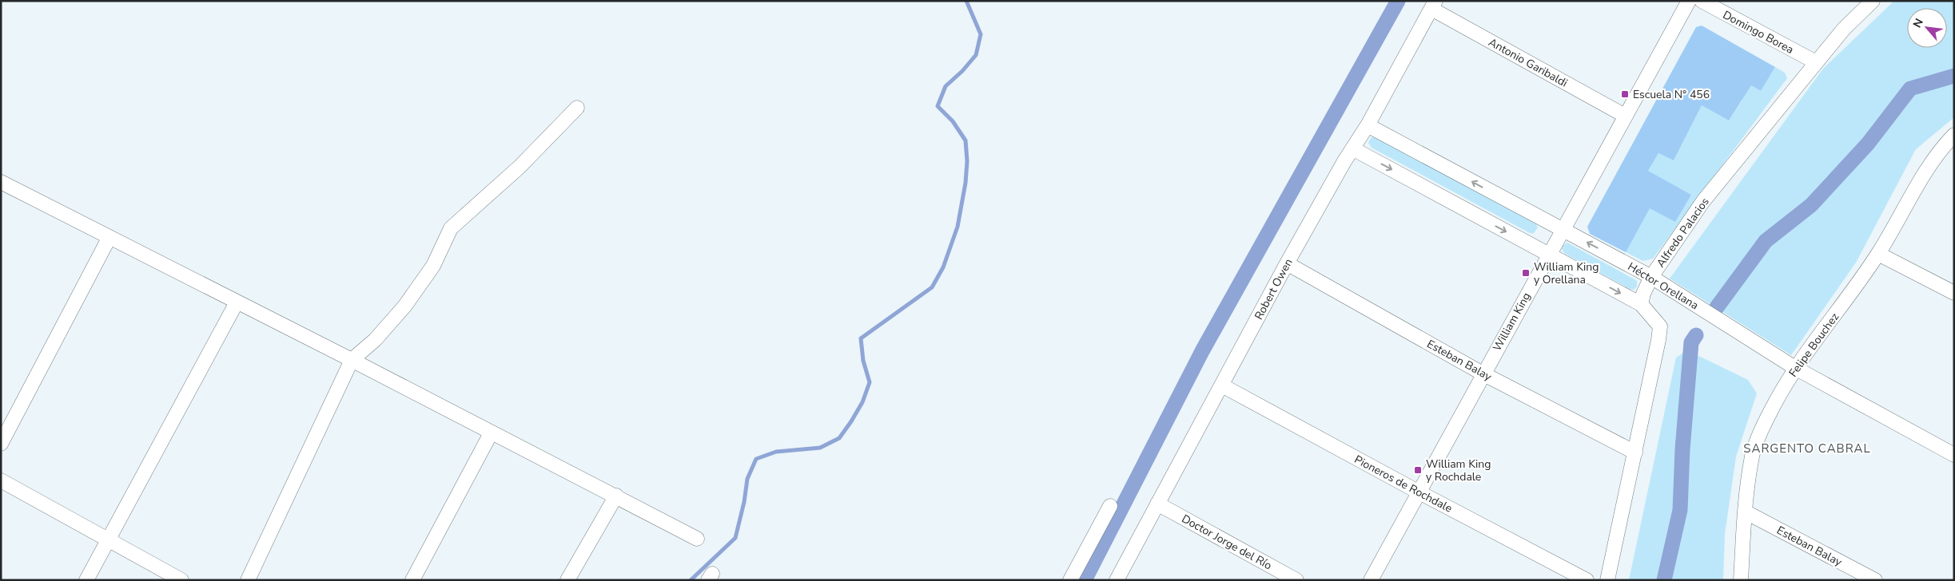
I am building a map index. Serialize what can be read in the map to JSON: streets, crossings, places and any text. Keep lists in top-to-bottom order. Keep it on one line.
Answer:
{"streets":{"street":["Domingo Borea","Antonio Garibaldi","Alfredo Palacios","Héctor Orellana","Robert Owen","William King","Felipe Bouchez","Esteban Balay","Pioneros de Rochdale","Doctor Jorge del Río"]},"crossings":[["Domingo Borea","Alfredo Palacios"],["Antonio Garibaldi","Robert Owen"],["Antonio Garibaldi","William King"],["Alfredo Palacios","Héctor Orellana"],["Héctor Orellana","Robert Owen"],["Héctor Orellana","William King"],["Héctor Orellana","Felipe Bouchez"],["Robert Owen","Esteban Balay"],["Robert Owen","Pioneros de Rochdale"],["Robert Owen","Doctor Jorge del Río"],["William King","Esteban Balay"],["William King","Pioneros de Rochdale"],["Felipe Bouchez","Esteban Balay"]],"districts":["SARGENTO CABRAL"],"places":{"transit":["Escuela N° 456","William King y Orellana","William King y Rochdale"]},"north":"top left"}
